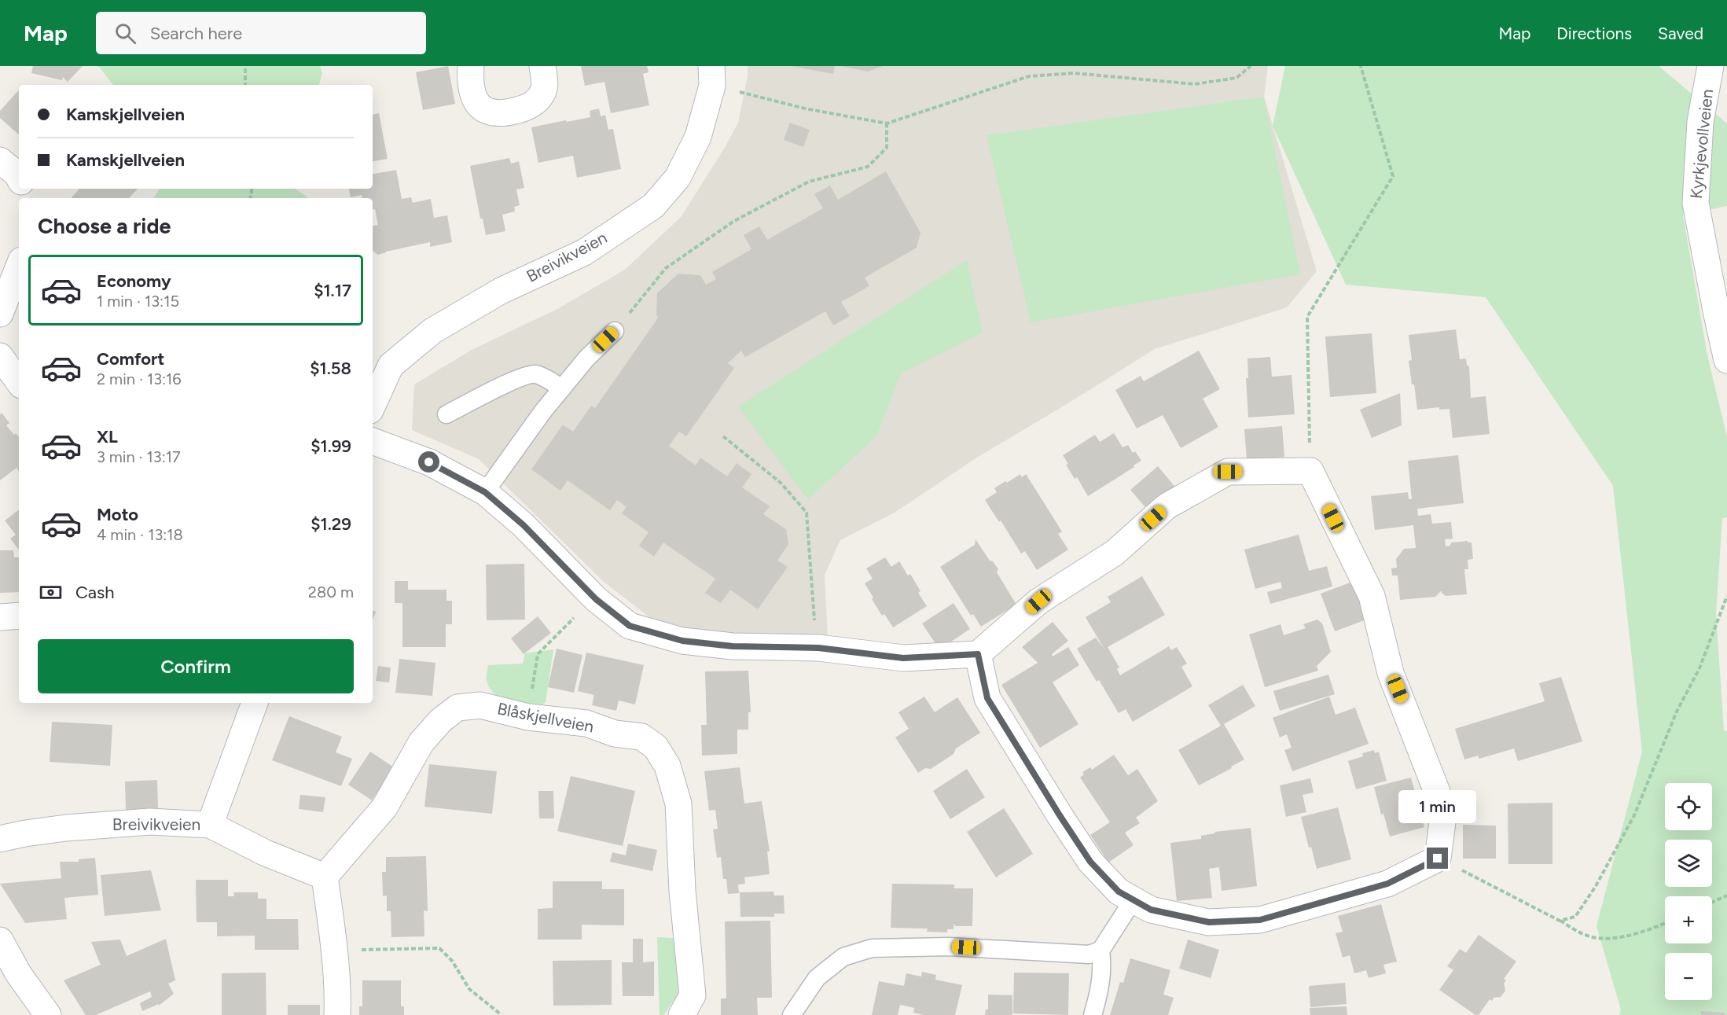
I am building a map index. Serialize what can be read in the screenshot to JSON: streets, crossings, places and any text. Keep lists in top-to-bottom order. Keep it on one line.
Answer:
{"streets":{"street":["Kyrkjevollveien","Breivikveien","Blåskjellveien"]},"page":{"header":"Map","search":"Search here","nav":["Map","Directions","Saved"],"banner":["Kamskjellveien","Kamskjellveien"],"heading":"Choose a ride","list":[{"name":"Economy","note":"1 min · 13:15","value":"$1.17"},{"name":"Comfort","note":"2 min · 13:16","value":"$1.58"},{"name":"XL","note":"3 min · 13:17","value":"$1.99"},{"name":"Moto","note":"4 min · 13:18","value":"$1.29"}],"pay":["Cash","280 m"],"buttons":"Confirm","map_buttons":["+","−"],"bubble":"1 min"}}
